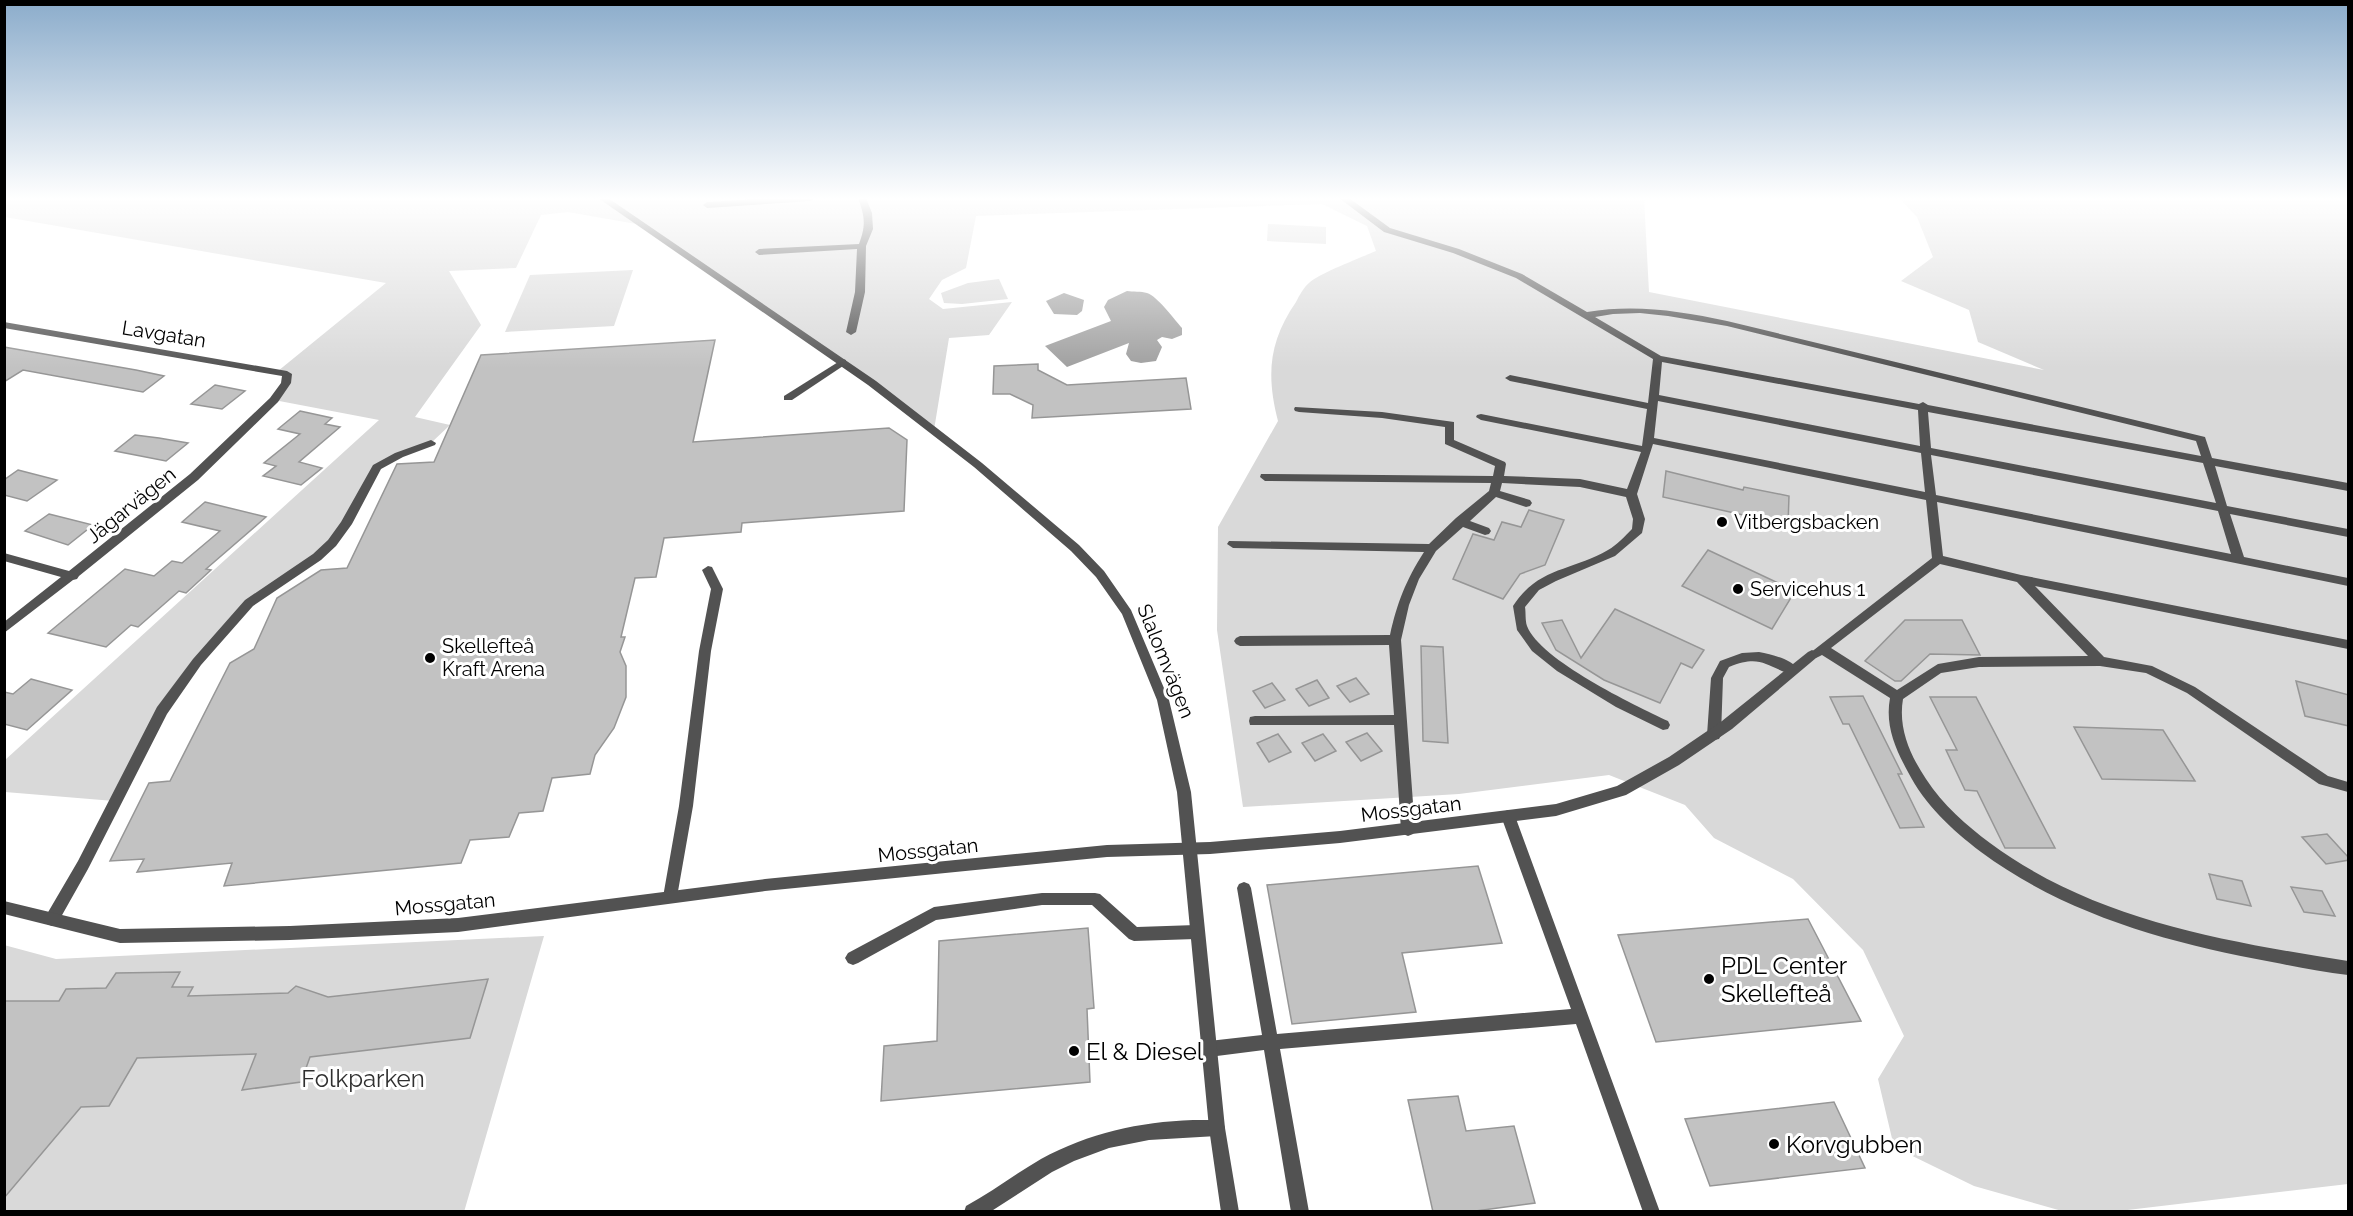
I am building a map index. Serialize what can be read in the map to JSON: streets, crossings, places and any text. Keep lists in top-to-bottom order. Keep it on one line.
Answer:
{"streets":{"street":["Lavgatan","Jägarvägen","Slalomvägen","Mossgatan"]},"crossings":[["Lavgatan","Jägarvägen"],["Slalomvägen","Mossgatan"]],"parks":["Folkparken"],"places":["Vitbergsbacken","Servicehus 1","Skellefteå Kraft Arena","PDL Center Skellefteå","El & Diesel","Korvgubben"]}
